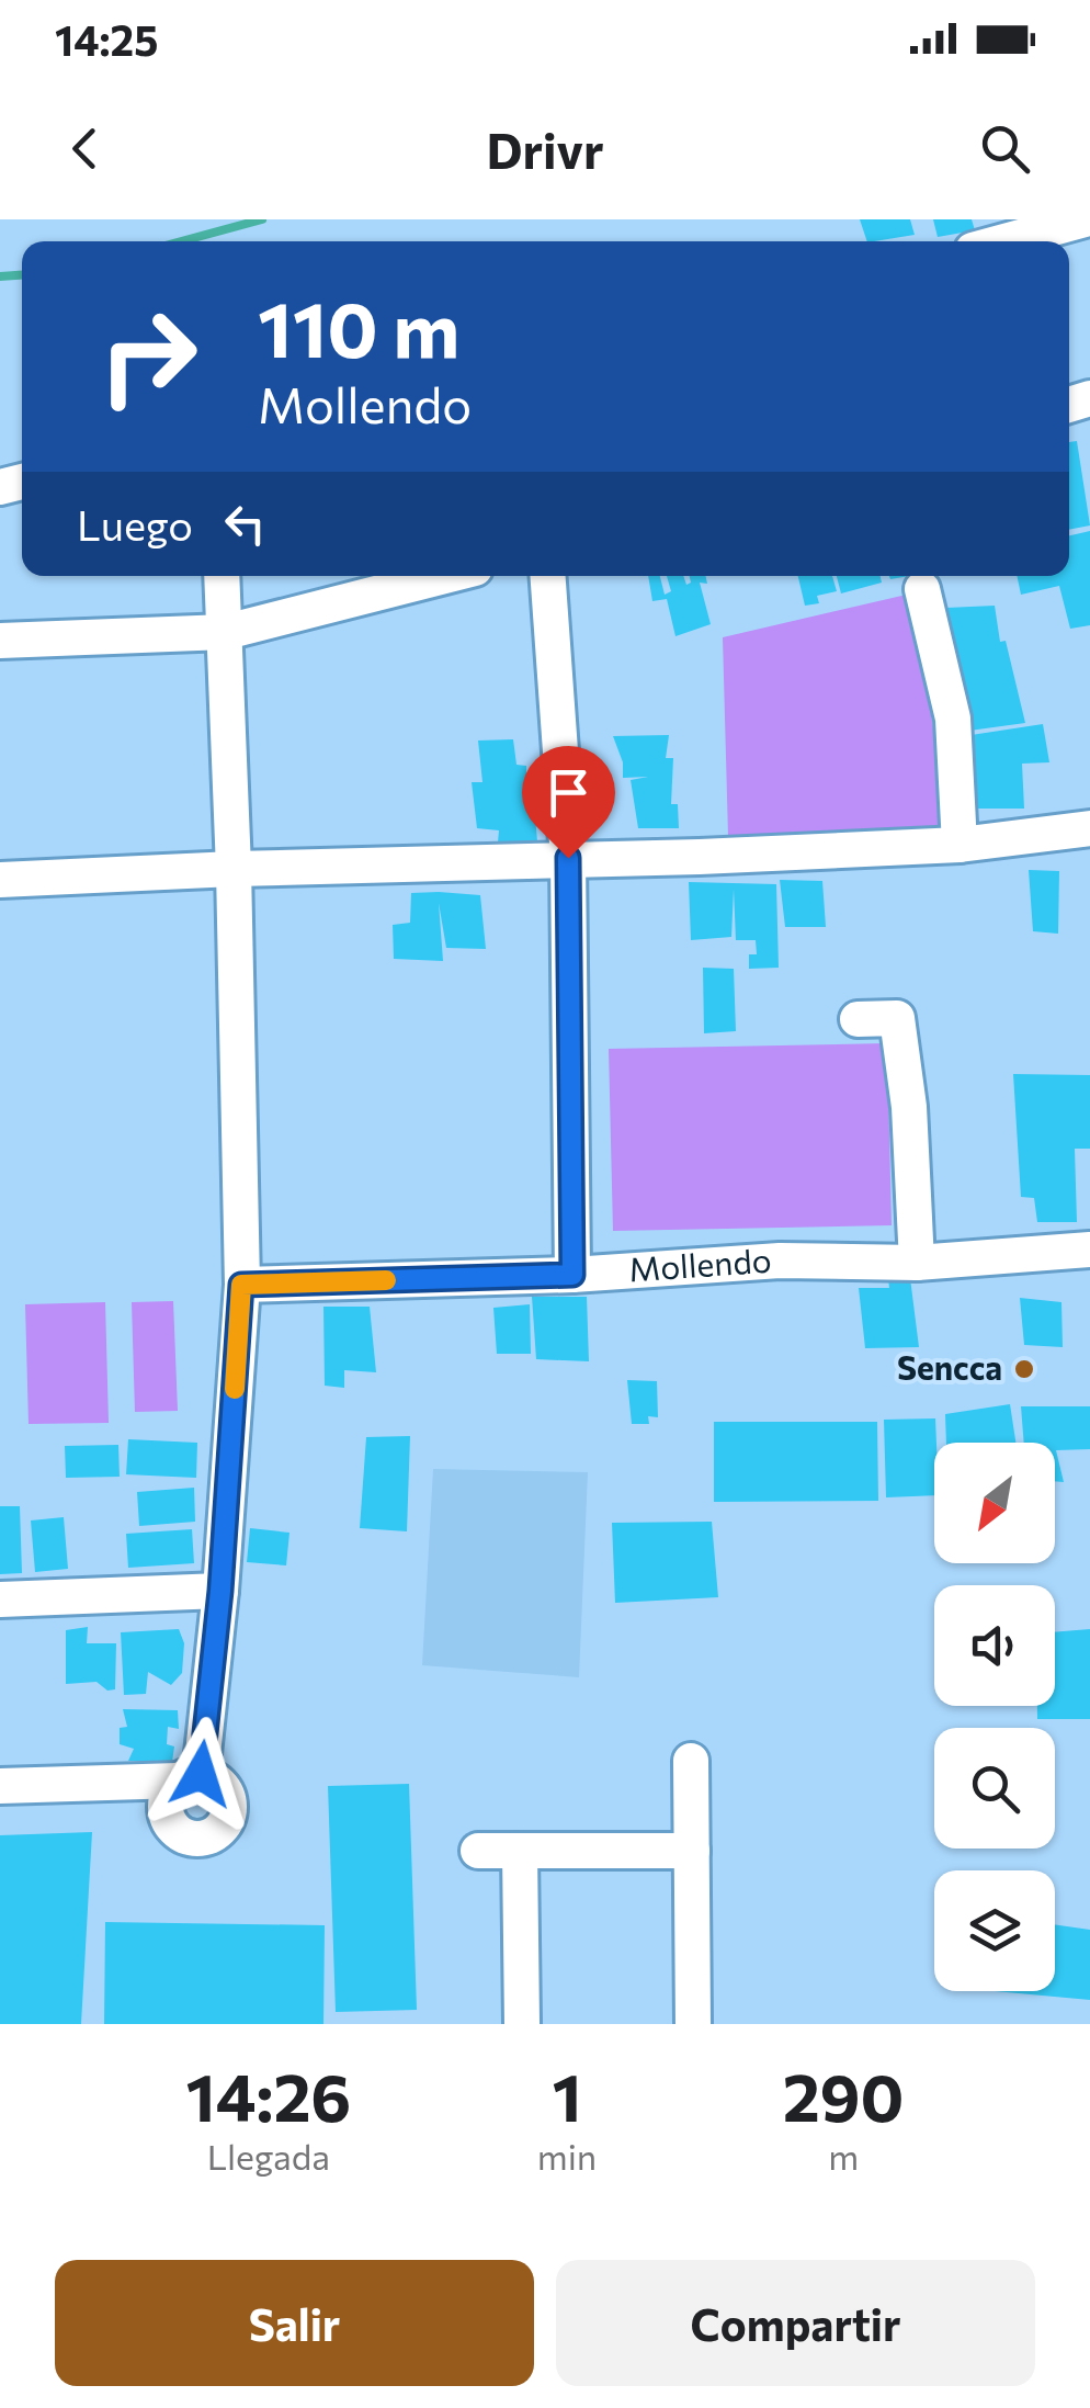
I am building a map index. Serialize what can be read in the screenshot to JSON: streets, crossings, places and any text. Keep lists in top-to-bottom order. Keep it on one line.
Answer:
{"streets":{"street":["Mollendo"]},"places":["Sencca"],"north":"bottom left","page":{"status":"14:25","header":"Drivr","turn":["110 m","Mollendo"],"then":"Luego","eta":["14:26","Llegada","1","min","290","m"],"buttons":["Salir","Compartir"]}}
